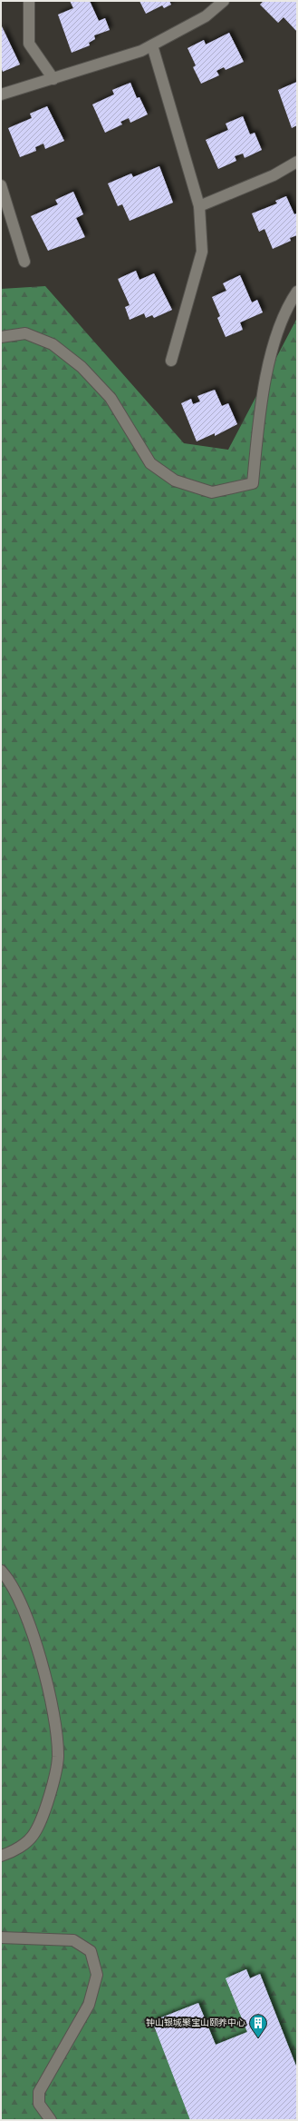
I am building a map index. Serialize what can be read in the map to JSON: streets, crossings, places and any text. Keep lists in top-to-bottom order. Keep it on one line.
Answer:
{"places":{"building":["钟山银城聚宝山颐养中心"]}}
